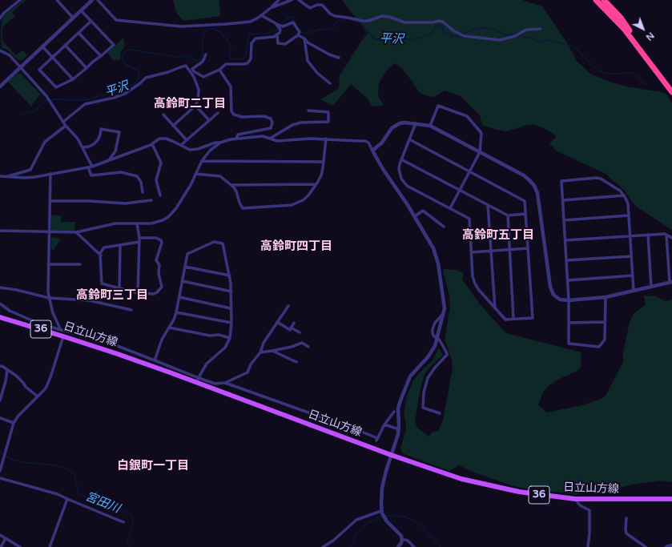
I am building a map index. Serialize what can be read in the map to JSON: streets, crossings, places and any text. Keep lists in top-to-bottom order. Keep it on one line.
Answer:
{"streets":{"main road":["36","日立山方線"]},"districts":["高鈴町二丁目","高鈴町五丁目","高鈴町四丁目","高鈴町三丁目","白銀町一丁目"],"water":["平沢","宮田川"],"north":"bottom right"}
